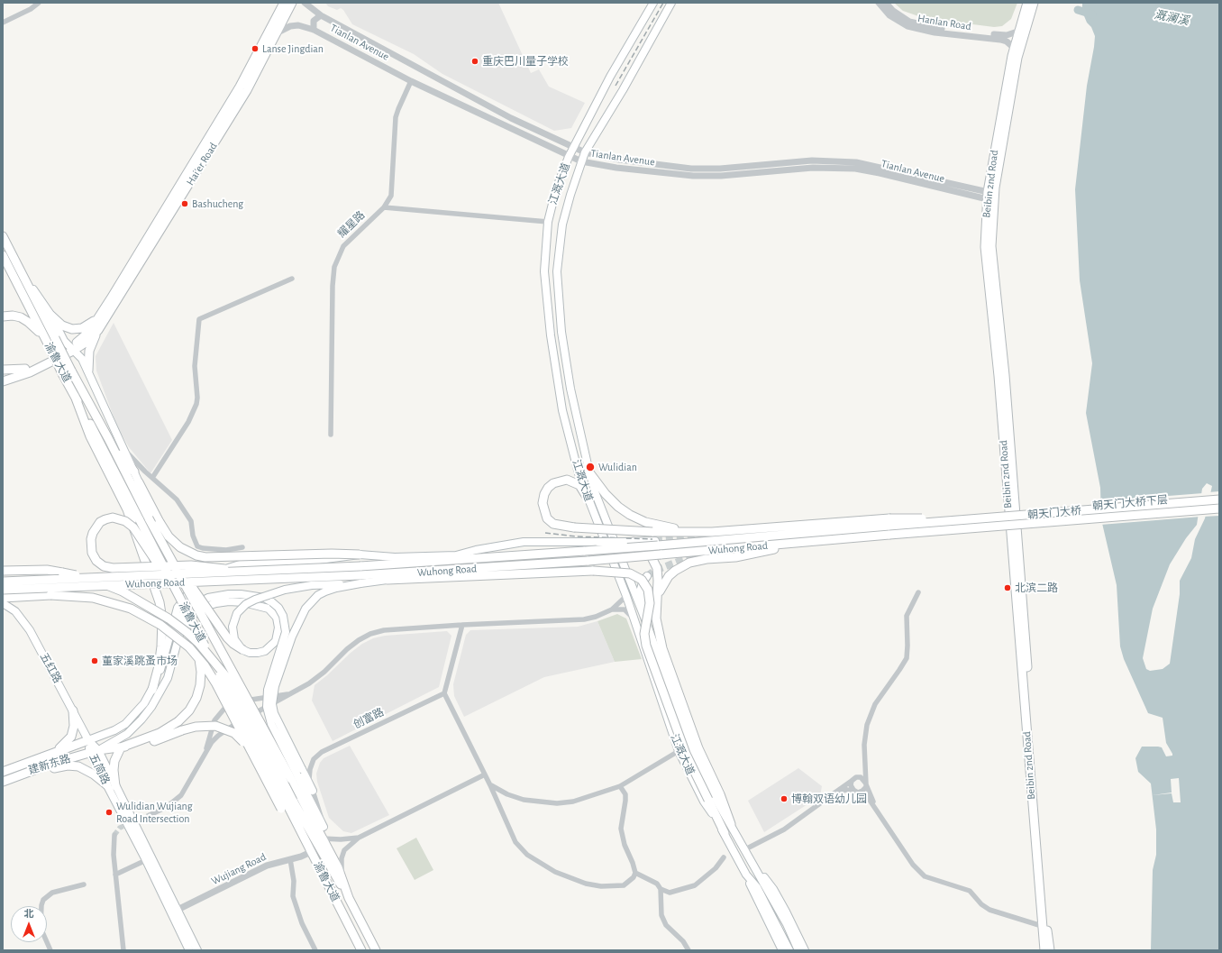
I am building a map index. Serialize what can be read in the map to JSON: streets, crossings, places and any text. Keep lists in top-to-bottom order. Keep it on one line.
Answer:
{"streets":{"main road":["Hai'er Road","江溉大道","Beibin 2nd Road","渝鲁大道","朝天门大桥下层","朝天门大桥","Wuhong Road","五红路","建新东路","五简路"],"street":["Hanlan Road","Tianlan Avenue","耀星路","创富路","Wujiang Road"]},"crossings":[["Hanlan Road","Beibin 2nd Road"],["Tianlan Avenue","Hai'er Road"],["Tianlan Avenue","江溉大道"],["Tianlan Avenue","Beibin 2nd Road"],["Tianlan Avenue","耀星路"],["Hai'er Road","渝鲁大道"],["渝鲁大道","创富路"],["渝鲁大道","Wujiang Road"],["朝天门大桥下层","朝天门大桥"],["朝天门大桥下层","Wuhong Road"],["朝天门大桥","Wuhong Road"],["五红路","建新东路"],["五红路","五简路"],["建新东路","五简路"],["五简路","Wujiang Road"]],"water":["溉澜溪"],"places":["Lanse Jingdian","重庆巴川量子学校","Bashucheng","Wulidian","北滨二路","董家溪跳蚤市场","博翰双语幼儿园","Wulidian Wujiang Road Intersection"],"north":"top"}
